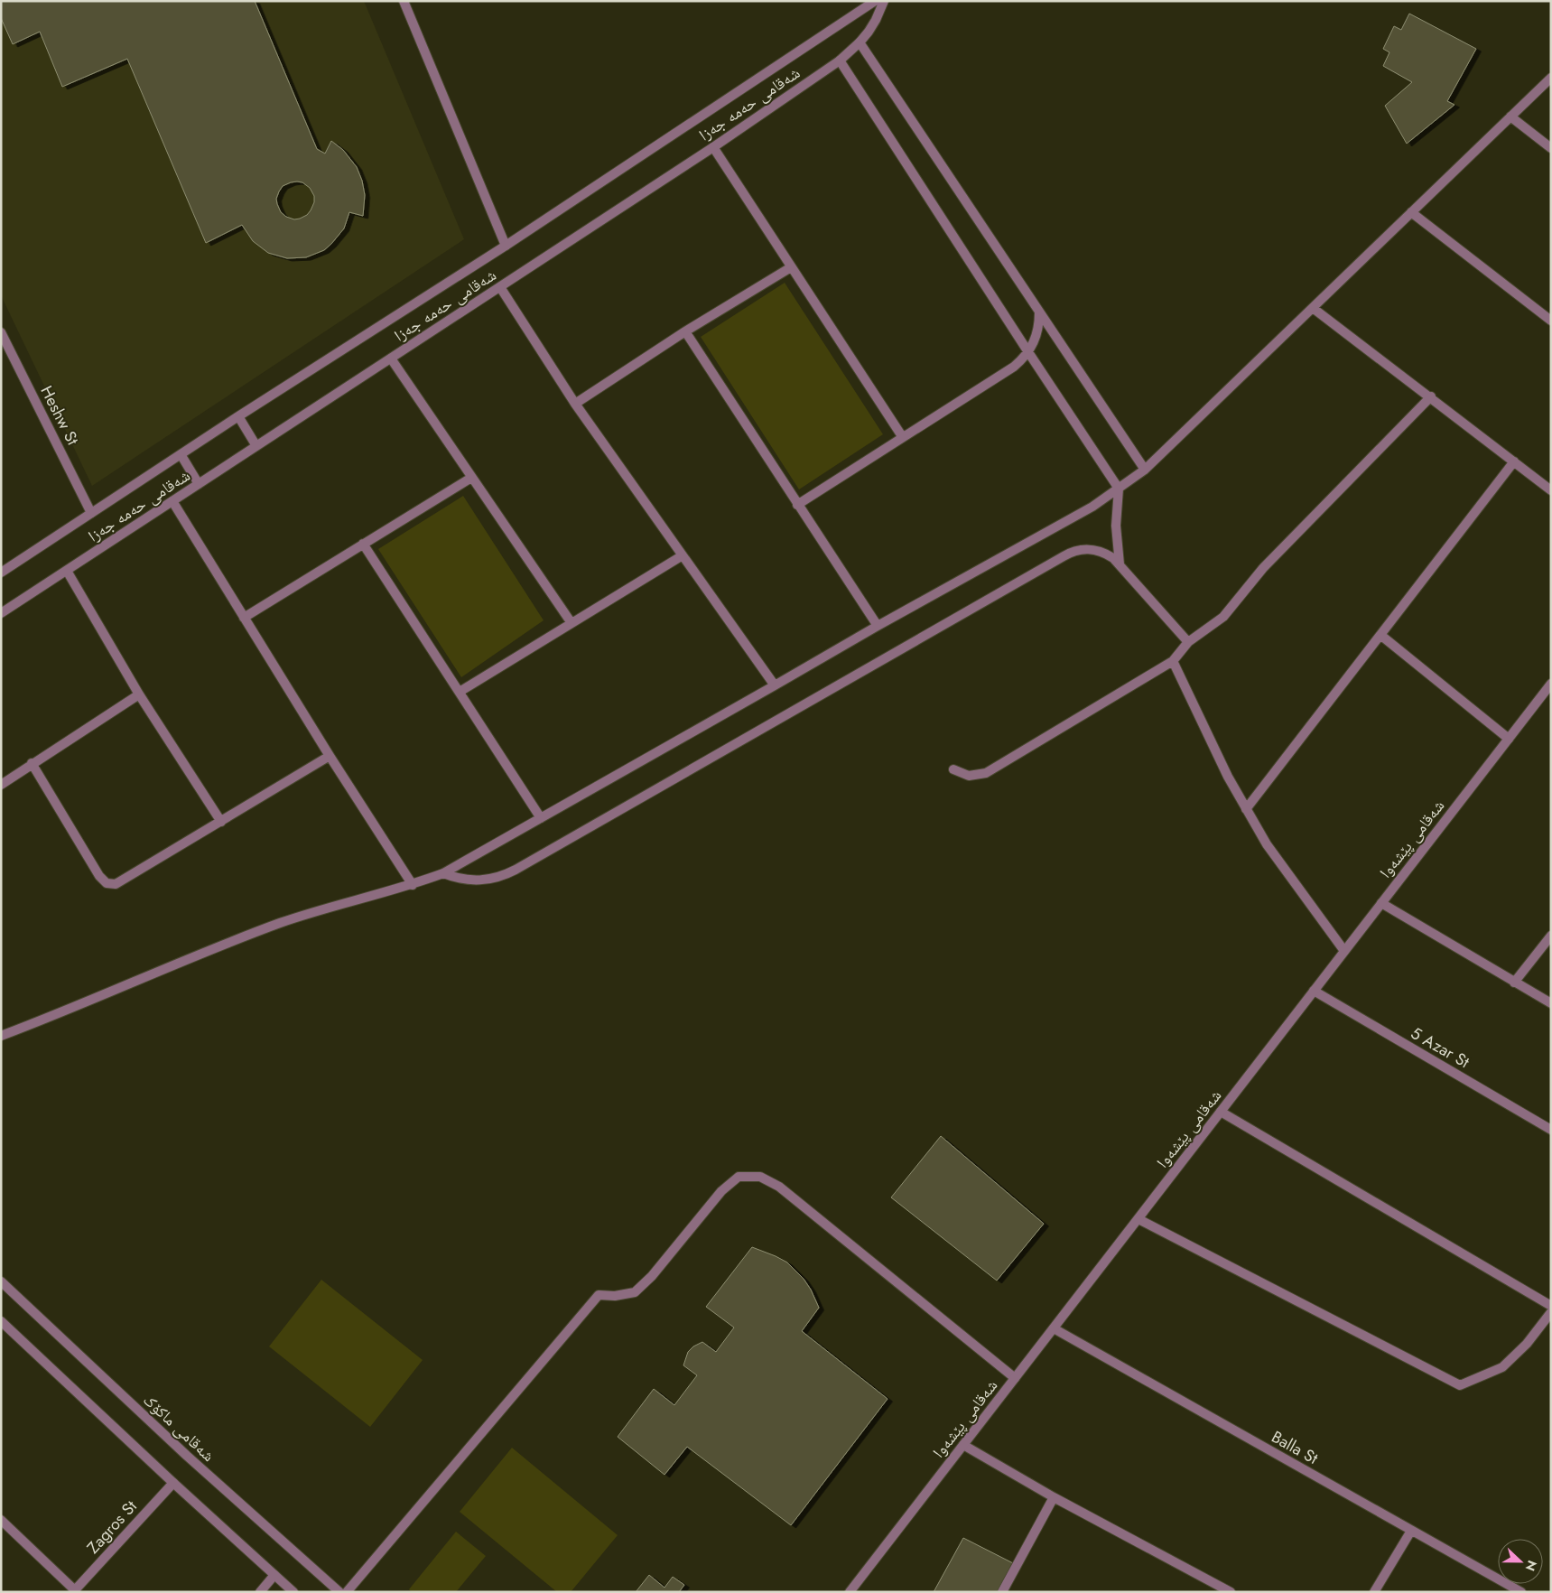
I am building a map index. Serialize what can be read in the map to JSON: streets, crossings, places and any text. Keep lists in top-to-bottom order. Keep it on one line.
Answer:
{"streets":{"street":["شەقامی حەمە جەزا","Heshw St","شەقامی پێشەوا","5 Azar St","شەقامی ماکۆک","Balla St","Zagros St"]},"crossings":[["شەقامی حەمە جەزا","Heshw St"],["شەقامی پێشەوا","5 Azar St"],["شەقامی پێشەوا","Balla St"]],"north":"right"}
